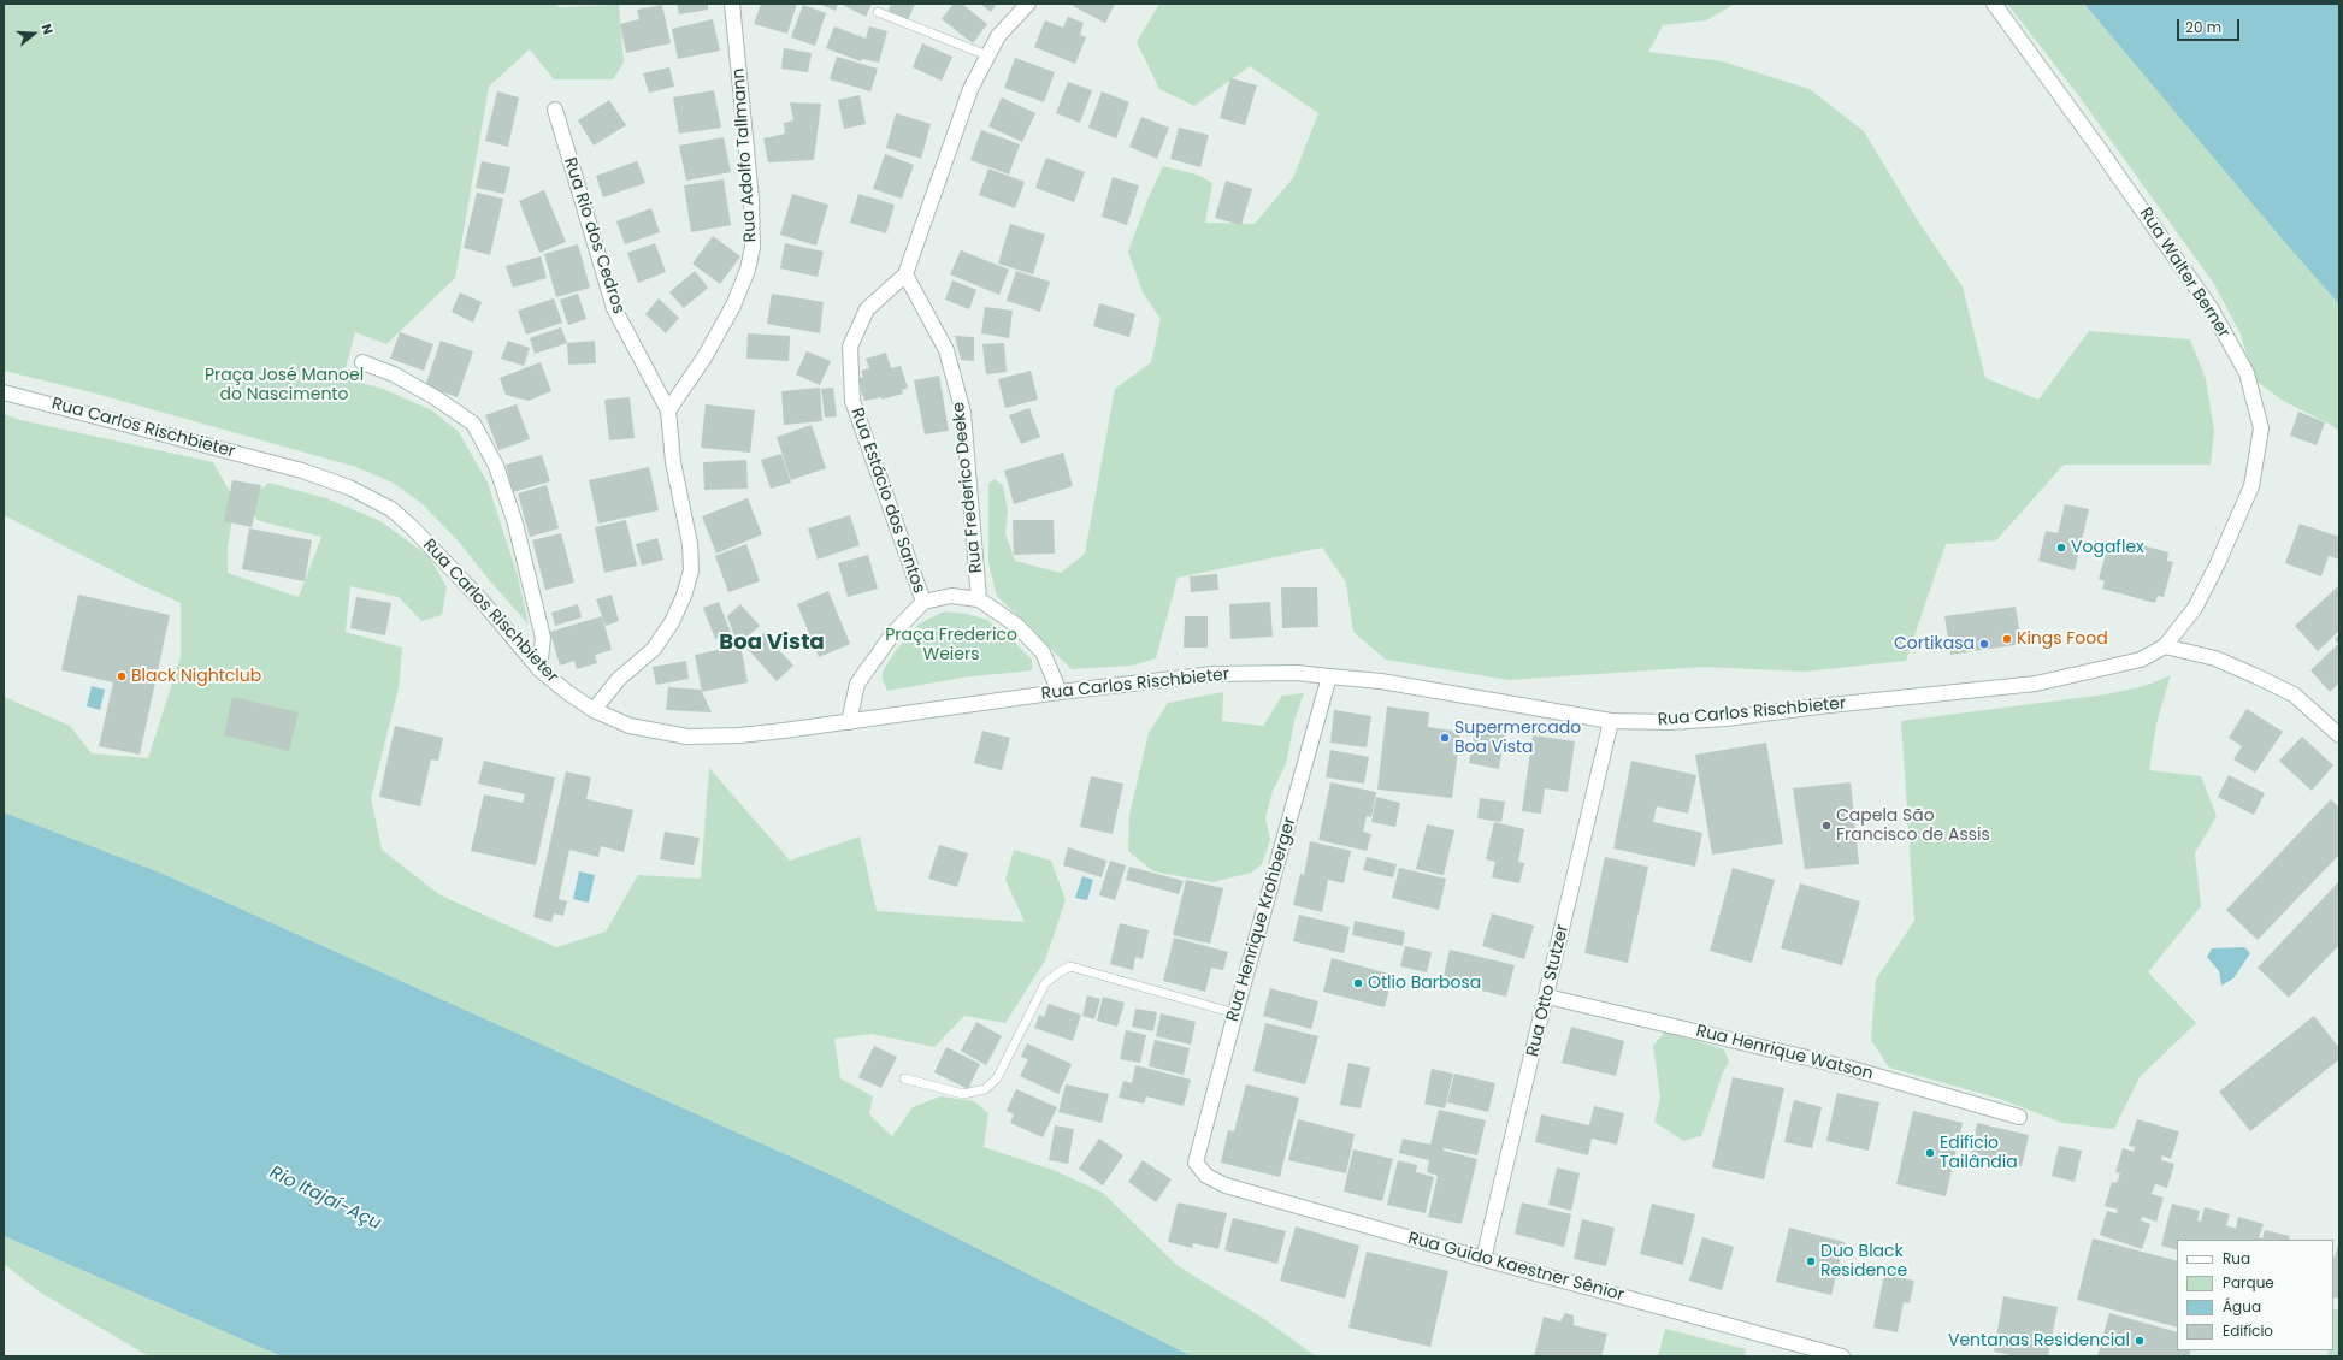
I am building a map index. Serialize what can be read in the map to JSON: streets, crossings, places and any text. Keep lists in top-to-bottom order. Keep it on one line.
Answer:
{"streets":{"street":["Rua Adolfo Tallmann","Rua Rio dos Cedros","Rua Walter Berner","Rua Carlos Rischbieter","Rua Frederico Deeke","Rua Estácio dos Santos","Rua Henrique Krohberger","Rua Otto Stutzer","Rua Henrique Watson","Rua Guido Kaestner Sênior"]},"crossings":[["Rua Adolfo Tallmann","Rua Rio dos Cedros"],["Rua Walter Berner","Rua Carlos Rischbieter"],["Rua Carlos Rischbieter","Rua Henrique Krohberger"],["Rua Carlos Rischbieter","Rua Otto Stutzer"],["Rua Frederico Deeke","Rua Estácio dos Santos"],["Rua Henrique Krohberger","Rua Guido Kaestner Sênior"],["Rua Otto Stutzer","Rua Henrique Watson"],["Rua Otto Stutzer","Rua Guido Kaestner Sênior"]],"districts":["Boa Vista"],"water":["Rio Itajaí-Açu"],"parks":["Praça José Manoel do Nascimento","Praça Frederico Weiers"],"places":["Vogaflex","Kings Food","Cortikasa","Black Nightclub","Supermercado Boa Vista","Capela São Francisco de Assis","Otlio Barbosa","Edifício Tailândia","Duo Black Residence","Ventanas Residencial"],"legend":["Rua","Parque","Água","Edifício"],"scale_bar":"20 m","north":"right"}
